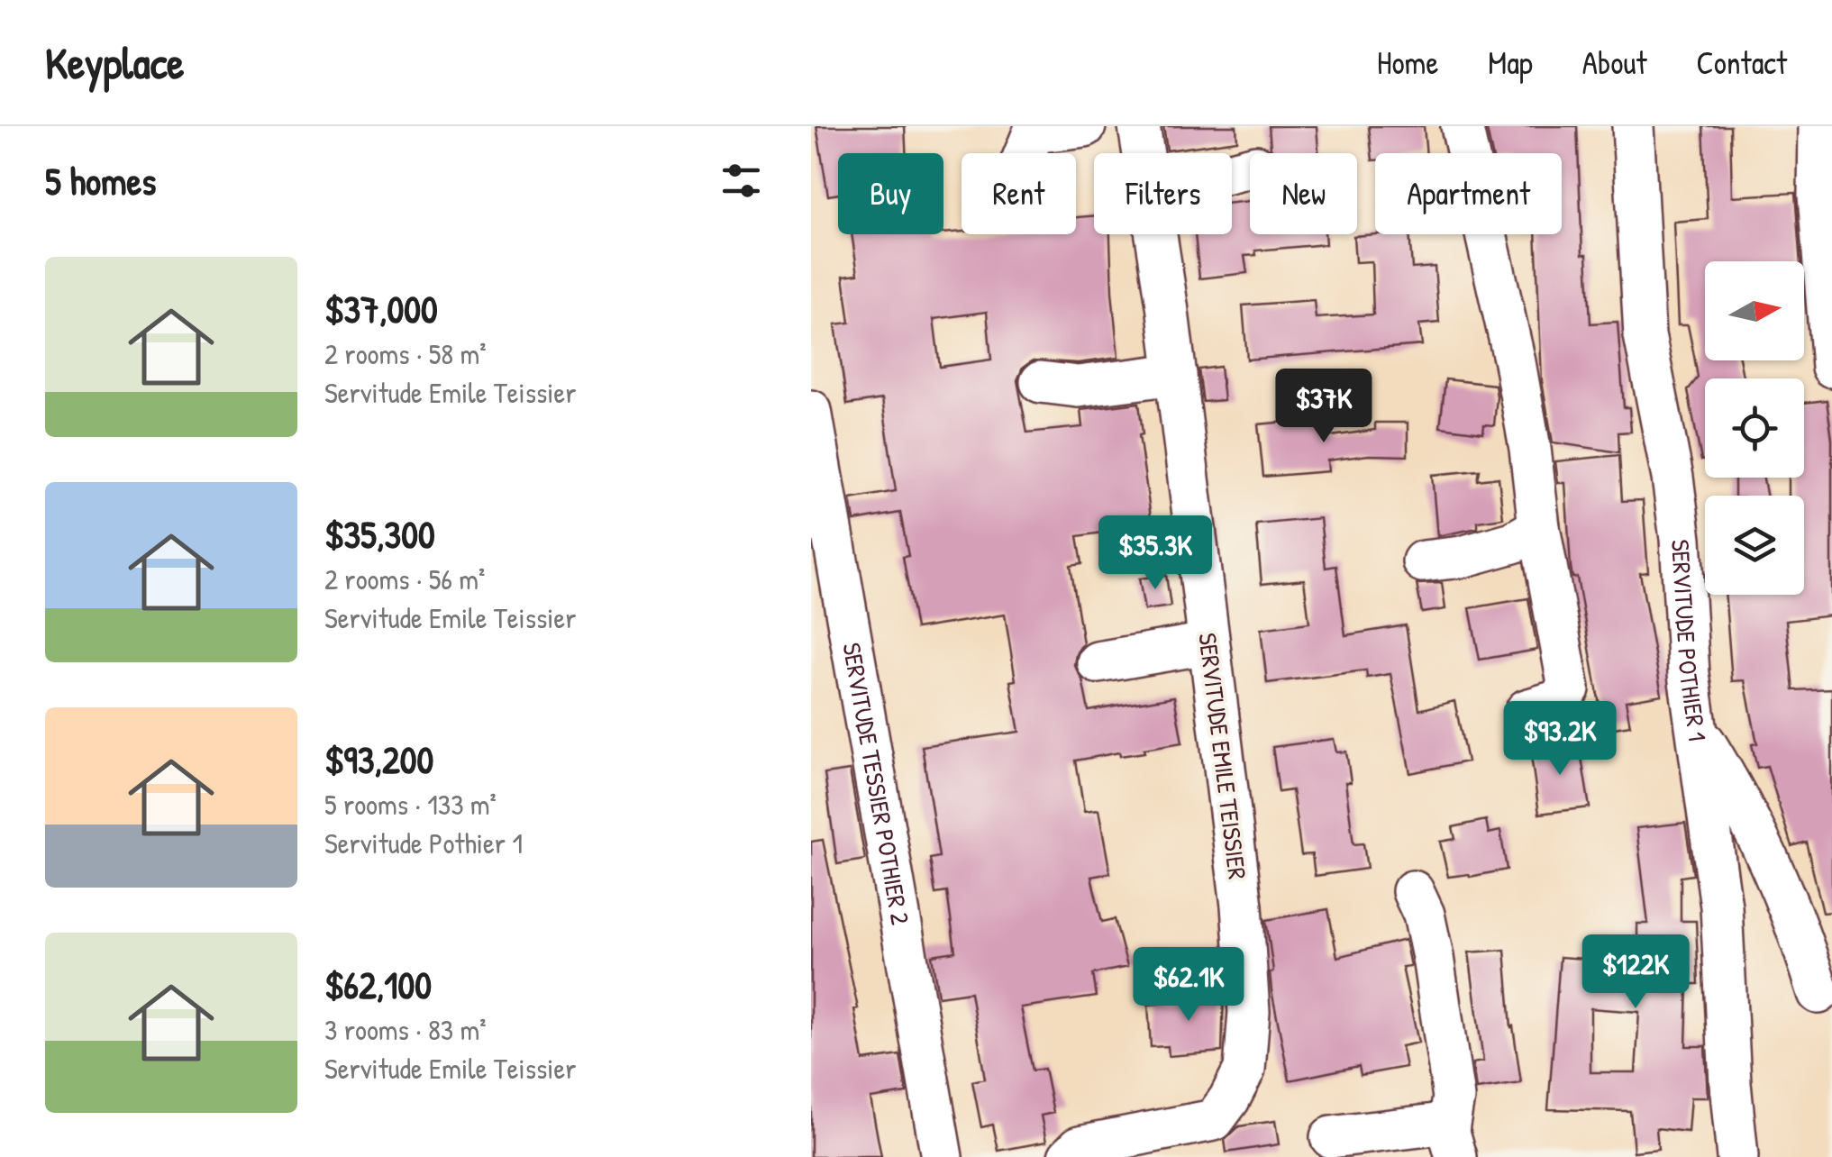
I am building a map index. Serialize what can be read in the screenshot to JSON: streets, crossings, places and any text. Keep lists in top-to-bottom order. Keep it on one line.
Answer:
{"streets":{"street":["SERVITUDE POTHIER 1","SERVITUDE EMILE TEISSIER","SERVITUDE TESSIER POTHIER 2"]},"north":"right","page":{"header":"Keyplace","nav":["Home","Map","About","Contact"],"heading":"5 homes","chip":["Buy","Rent","Filters","New","Apartment"],"list":[{"name":"$37,000","note":"2 rooms · 58 m² · Servitude Emile Teissier"},{"name":"$35,300","note":"2 rooms · 56 m² · Servitude Emile Teissier"},{"name":"$93,200","note":"5 rooms · 133 m² · Servitude Pothier 1"},{"name":"$62,100","note":"3 rooms · 83 m² · Servitude Emile Teissier"}],"price":["$37K","$35.3K","$93.2K","$122K","$62.1K"]}}
